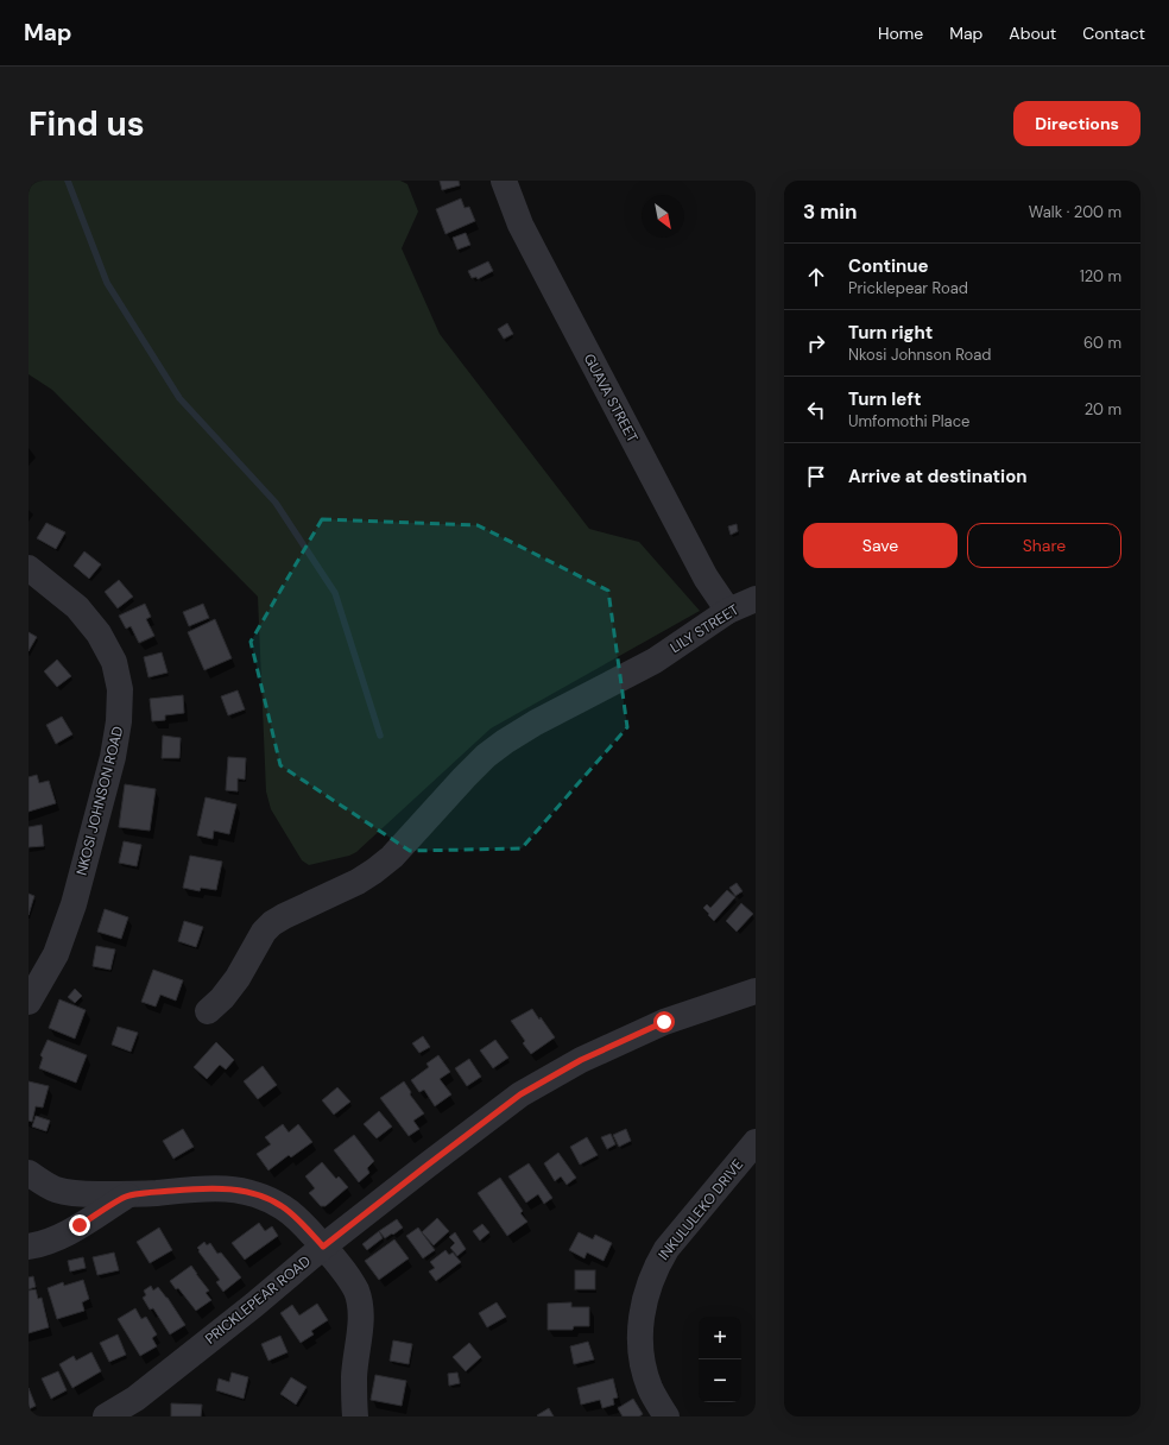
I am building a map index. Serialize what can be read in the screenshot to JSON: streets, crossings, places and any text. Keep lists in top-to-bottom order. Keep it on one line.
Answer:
{"streets":{"street":["GUAVA STREET","LILY STREET","NKOSI JOHNSON ROAD","INKULULEKO DRIVE","PRICKLEPEAR ROAD"]},"crossings":[["GUAVA STREET","LILY STREET"]],"north":"bottom right","page":{"header":"Map","nav":["Home","Map","About","Contact"],"buttons":["Directions",["Save","Share"]],"title":"Find us","heading":["3 min","Walk · 200 m"],"list":[["Continue","Pricklepear Road","120 m"],["Turn right","Nkosi Johnson Road","60 m"],["Turn left","Umfomothi Place","20 m"],"Arrive at destination"],"map_buttons":["+","−"]}}
